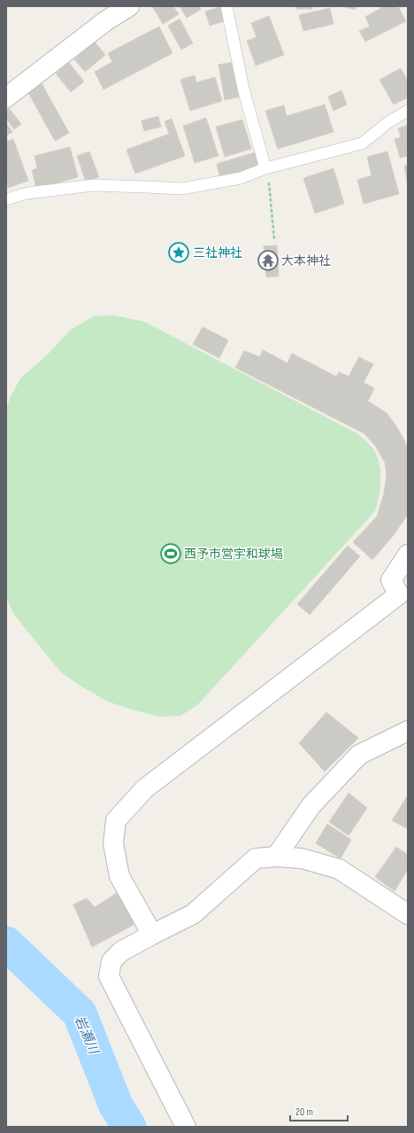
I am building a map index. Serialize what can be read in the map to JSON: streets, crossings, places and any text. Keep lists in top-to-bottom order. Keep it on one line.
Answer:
{"water":["岩瀬川"],"places":{"place":["三社神社"],"temple":["大本神社"],"sports":["西予市営宇和球場"]},"scale_bar":"20 m"}
